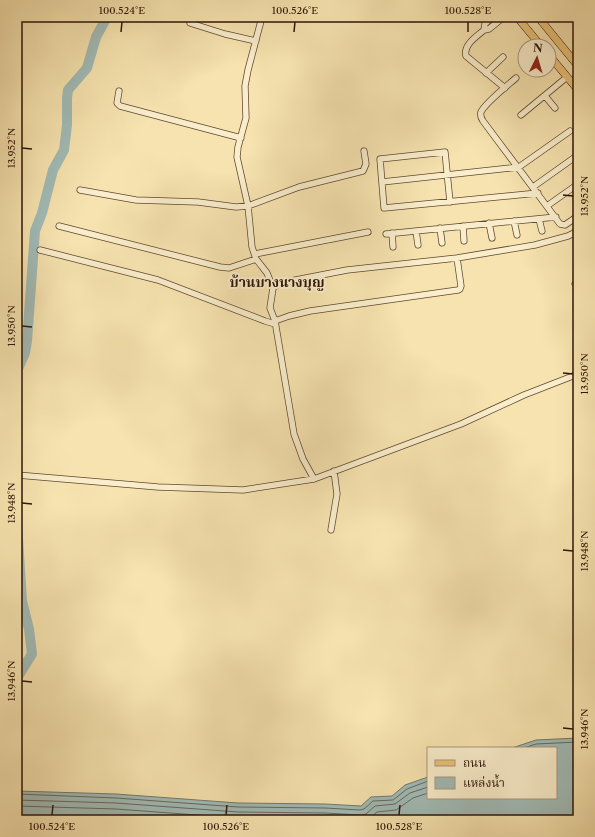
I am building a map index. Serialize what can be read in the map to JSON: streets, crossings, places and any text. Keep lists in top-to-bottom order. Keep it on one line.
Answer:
{"districts":["บ้านบางนางบุญ"],"legend":["ถนน","แหล่งน้ำ"],"north":"top","coordinates":["100.524°E","100.526°E","100.528°E","13.952°N","13.950°N","13.948°N","13.946°N"]}
